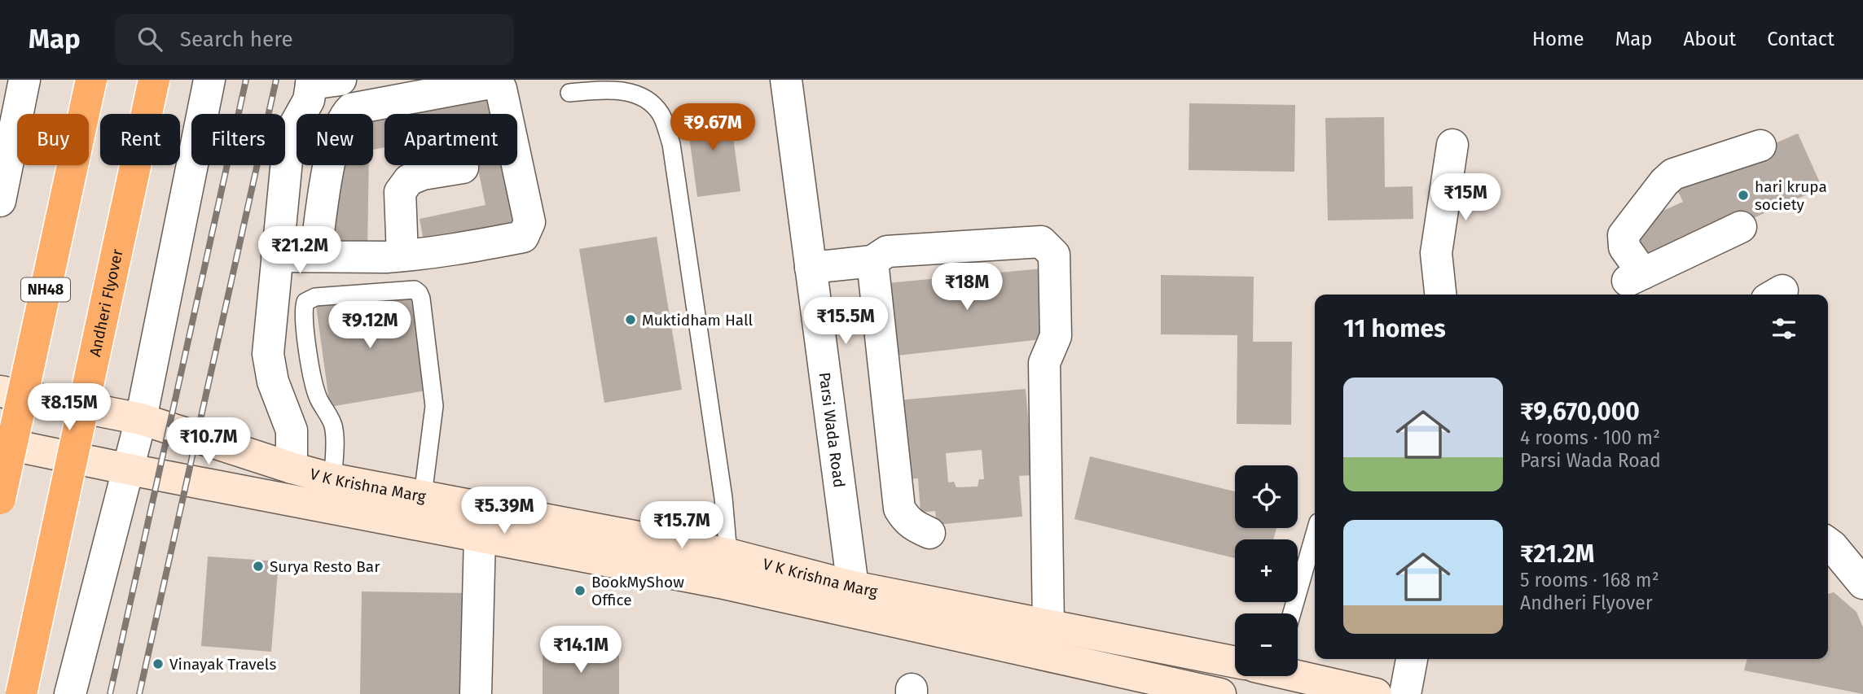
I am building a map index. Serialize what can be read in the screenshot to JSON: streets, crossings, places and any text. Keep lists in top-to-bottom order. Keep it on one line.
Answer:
{"streets":{"highway":["NH48","Andheri Flyover"],"main road":["V K Krishna Marg"],"street":["Parsi Wada Road"]},"crossings":[["Parsi Wada Road","V K Krishna Marg"]],"places":["hari krupa society","Muktidham Hall","Surya Resto Bar","BookMyShow Office","Vinayak Travels"],"page":{"header":"Map","search":"Search here","nav":["Home","Map","About","Contact"],"price":["₹9.67M","₹15M","₹21.2M","₹18M","₹15.5M","₹9.12M","₹8.15M","₹10.7M","₹5.39M","₹15.7M","₹14.1M"],"chip":["Buy","Rent","Filters","New","Apartment"],"heading":"11 homes","list":[{"name":"₹9,670,000","note":"4 rooms · 100 m² · Parsi Wada Road"},{"name":"₹21.2M","note":"5 rooms · 168 m² · Andheri Flyover"}],"map_buttons":["+","−"]}}
